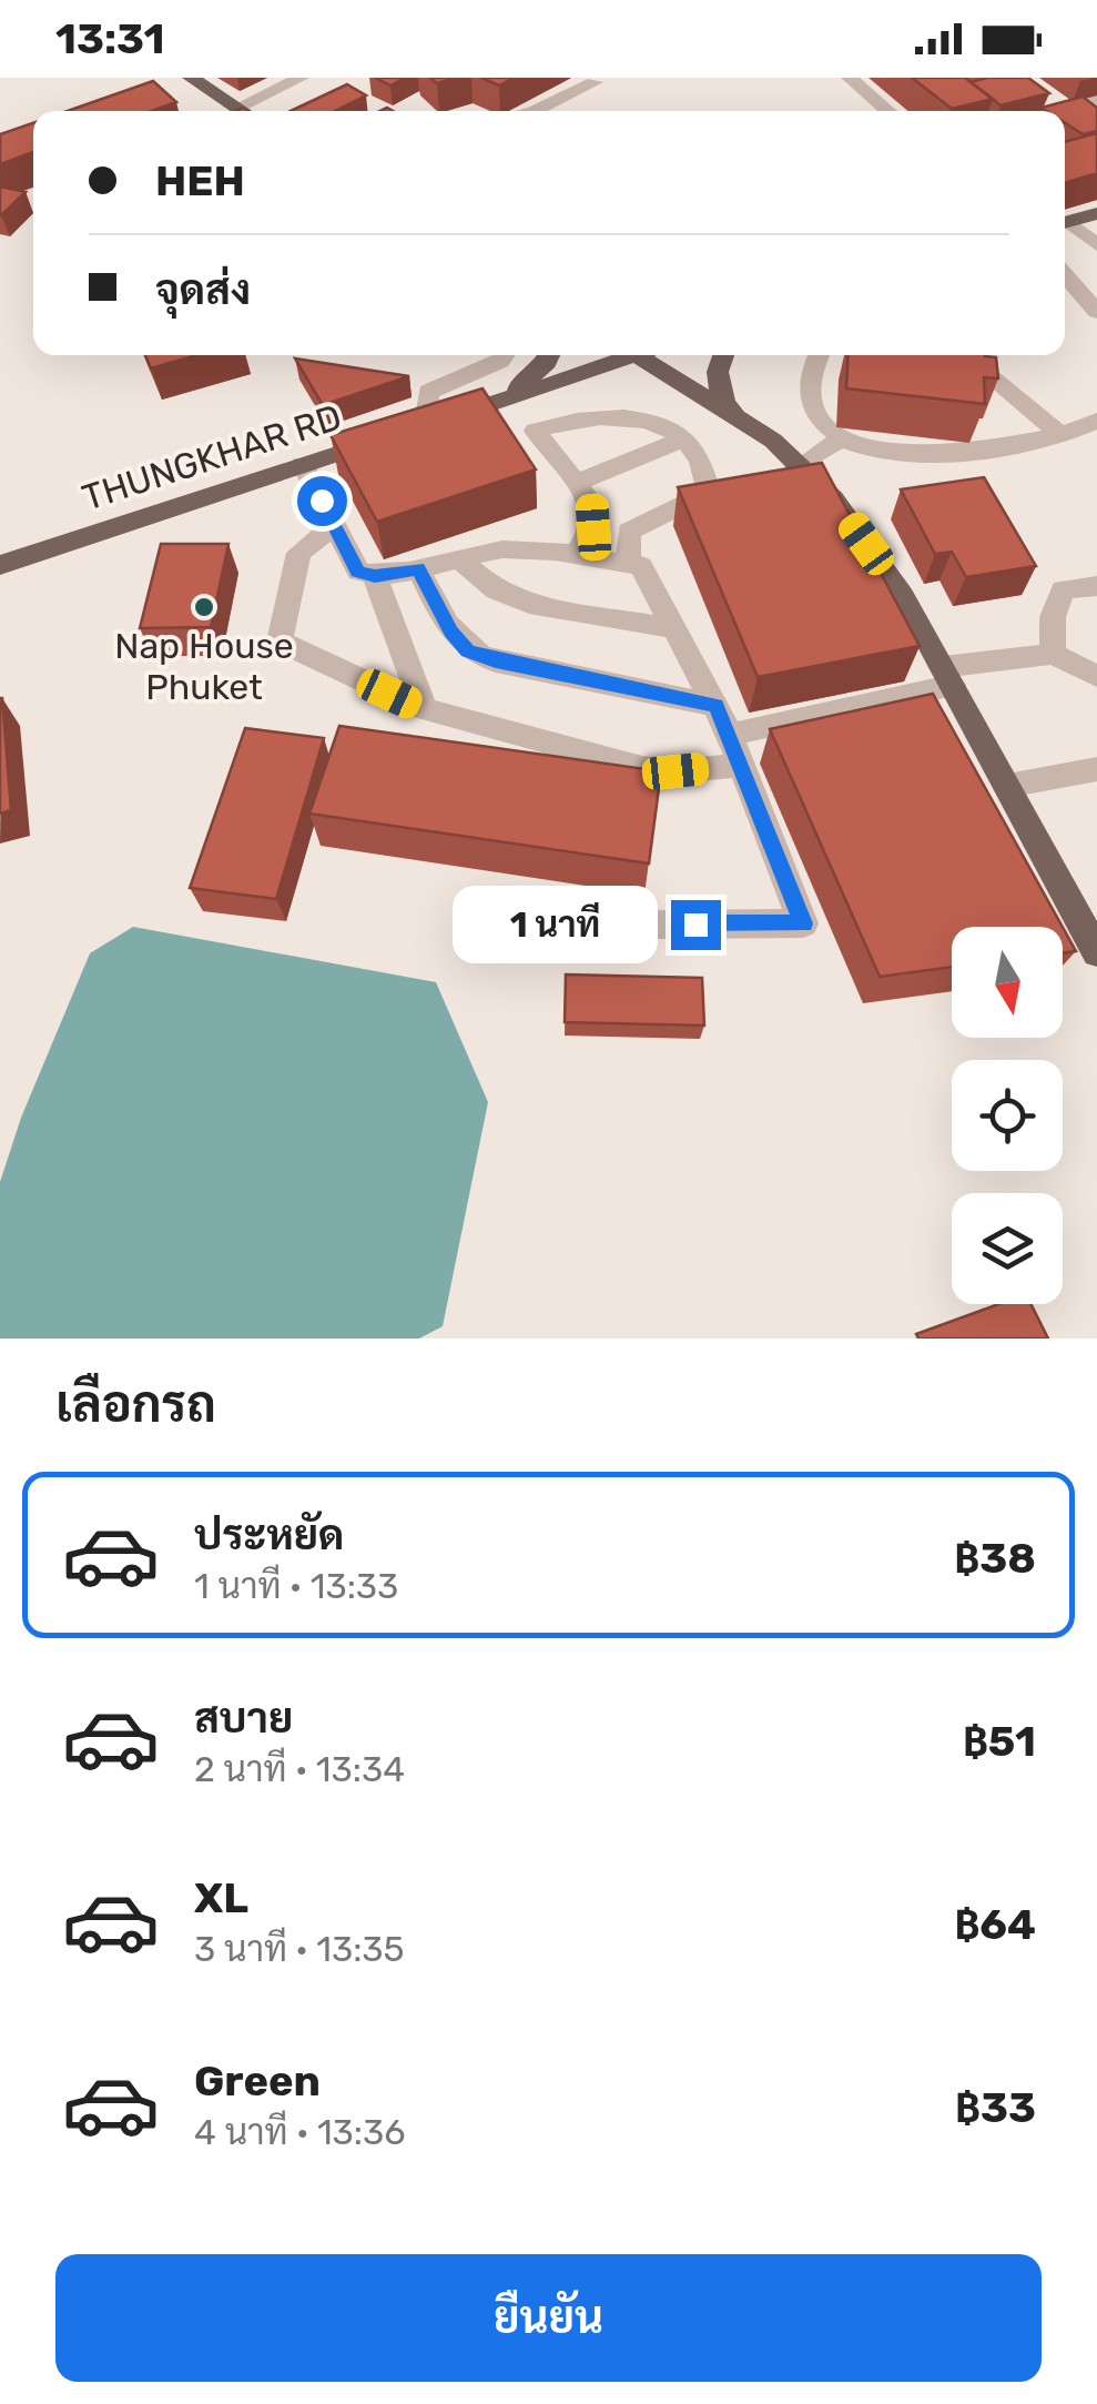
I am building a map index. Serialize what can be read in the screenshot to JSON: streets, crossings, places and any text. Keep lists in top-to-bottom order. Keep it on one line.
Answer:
{"streets":{"main road":["THUNGKHAR RD"]},"places":["Nap House Phuket"],"north":"bottom","page":{"status":"13:31","banner":["HEH","จุดส่ง"],"bubble":"1 นาที","heading":"เลือกรถ","list":[{"name":"ประหยัด","note":"1 นาที · 13:33","value":"฿38"},{"name":"สบาย","note":"2 นาที · 13:34","value":"฿51"},{"name":"XL","note":"3 นาที · 13:35","value":"฿64"},{"name":"Green","note":"4 นาที · 13:36","value":"฿33"}],"buttons":"ยืนยัน"}}
